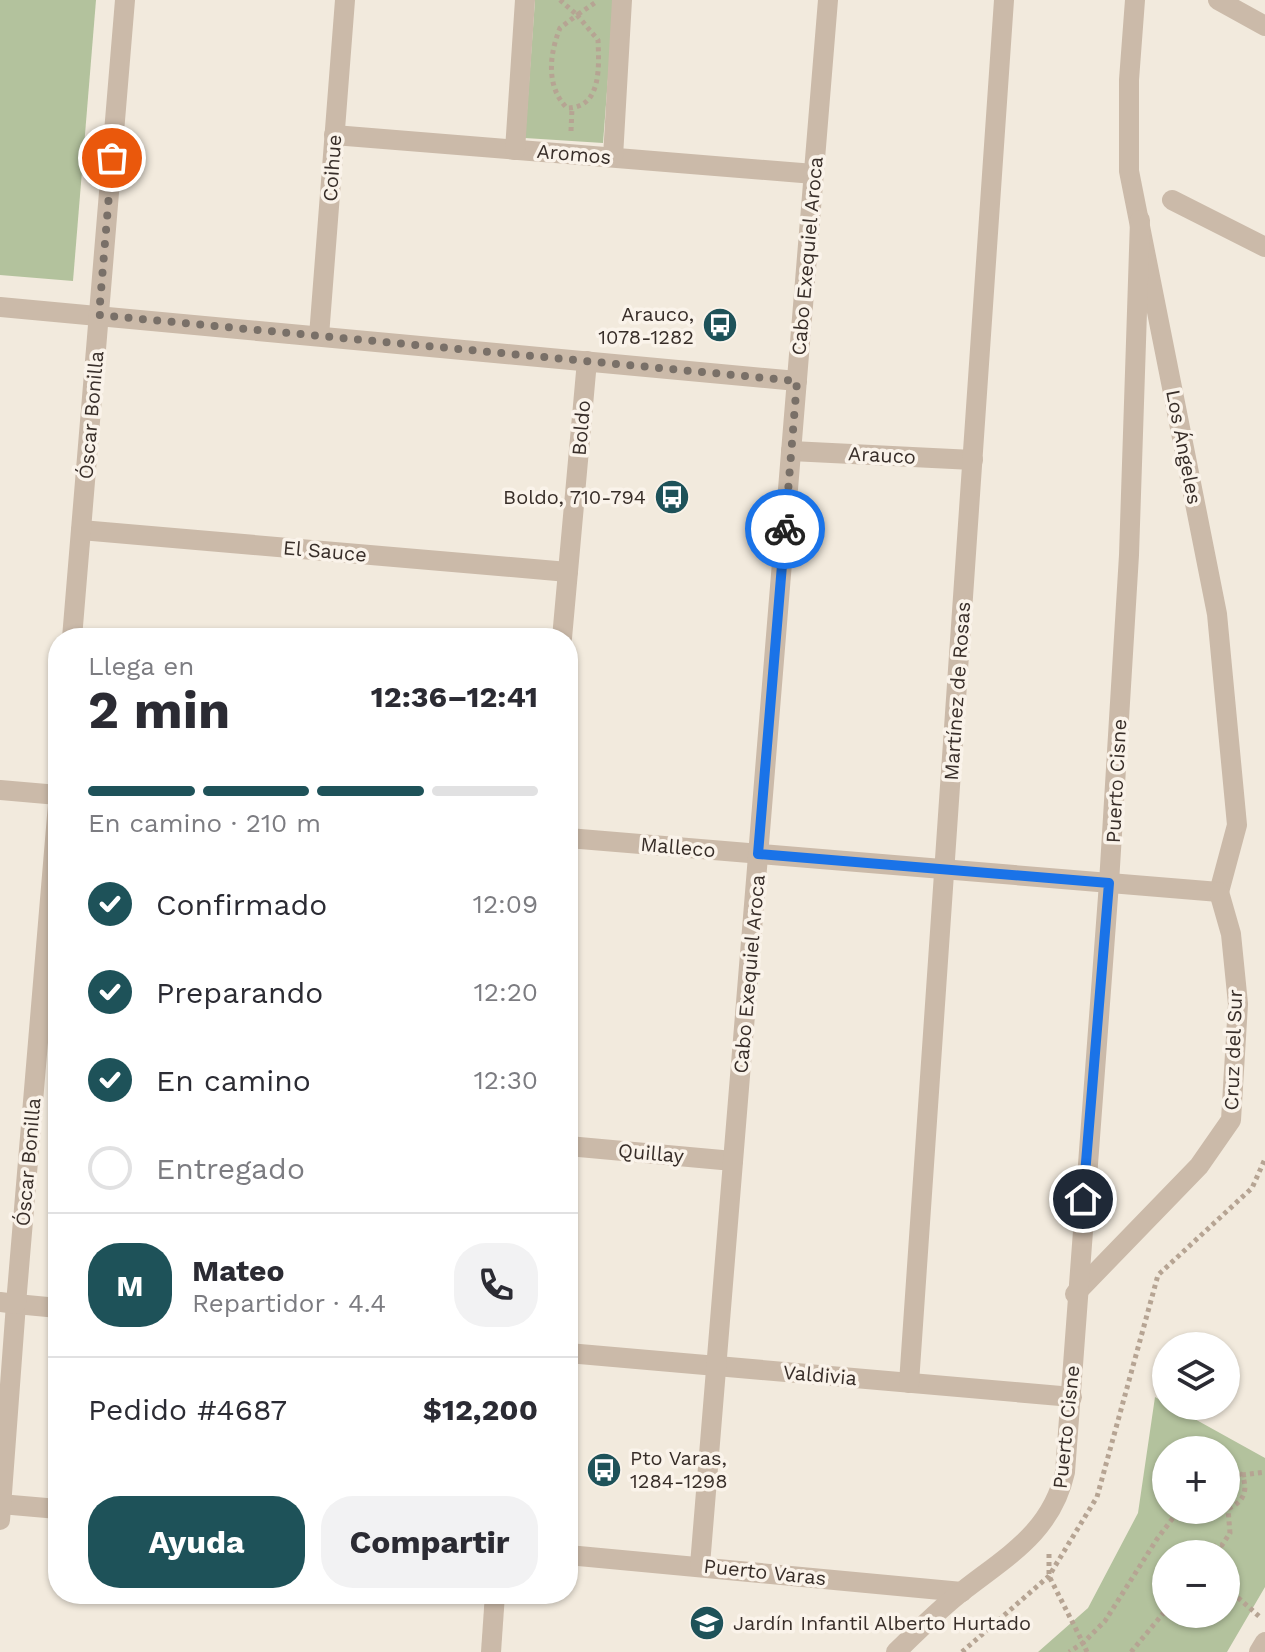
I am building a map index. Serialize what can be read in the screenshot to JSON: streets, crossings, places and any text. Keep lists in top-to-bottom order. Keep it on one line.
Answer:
{"streets":{"street":["Aromos","Coihue","Cabo Exequiel Aroca","Óscar Bonilla","Boldo","Los Ángeles","Arauco","El Sauce","Martínez de Rosas","Puerto Cisne","Malleco","Cruz del Sur","Quillay","Valdivia","Puerto Varas"]},"crossings":[["Aromos","Coihue"],["Aromos","Cabo Exequiel Aroca"],["Cabo Exequiel Aroca","Arauco"],["Cabo Exequiel Aroca","Malleco"],["Cabo Exequiel Aroca","Quillay"],["Cabo Exequiel Aroca","Valdivia"],["Cabo Exequiel Aroca","Puerto Varas"],["Óscar Bonilla","El Sauce"],["Boldo","El Sauce"],["Los Ángeles","Puerto Cisne"],["Los Ángeles","Malleco"],["Los Ángeles","Cruz del Sur"],["Arauco","Martínez de Rosas"],["Martínez de Rosas","Malleco"],["Martínez de Rosas","Valdivia"],["Puerto Cisne","Malleco"],["Puerto Cisne","Cruz del Sur"],["Puerto Cisne","Valdivia"],["Puerto Cisne","Puerto Varas"],["Malleco","Cruz del Sur"]],"places":{"bus stop":["Arauco, 1078-1282","Boldo, 710-794","Pto Varas, 1284-1298"],"school or university":["Jardín Infantil Alberto Hurtado"]},"page":{"heading":["2 min","Llega en","12:36–12:41"],"panel":["Mateo","Repartidor · 4.4","Pedido #4687","$12,200"],"bar":"En camino · 210 m","list":[["Confirmado","12:09"],["Preparando","12:20"],["En camino","12:30"],"Entregado"],"round":"M","map_buttons":["+","−"],"buttons":["Ayuda","Compartir"]}}
